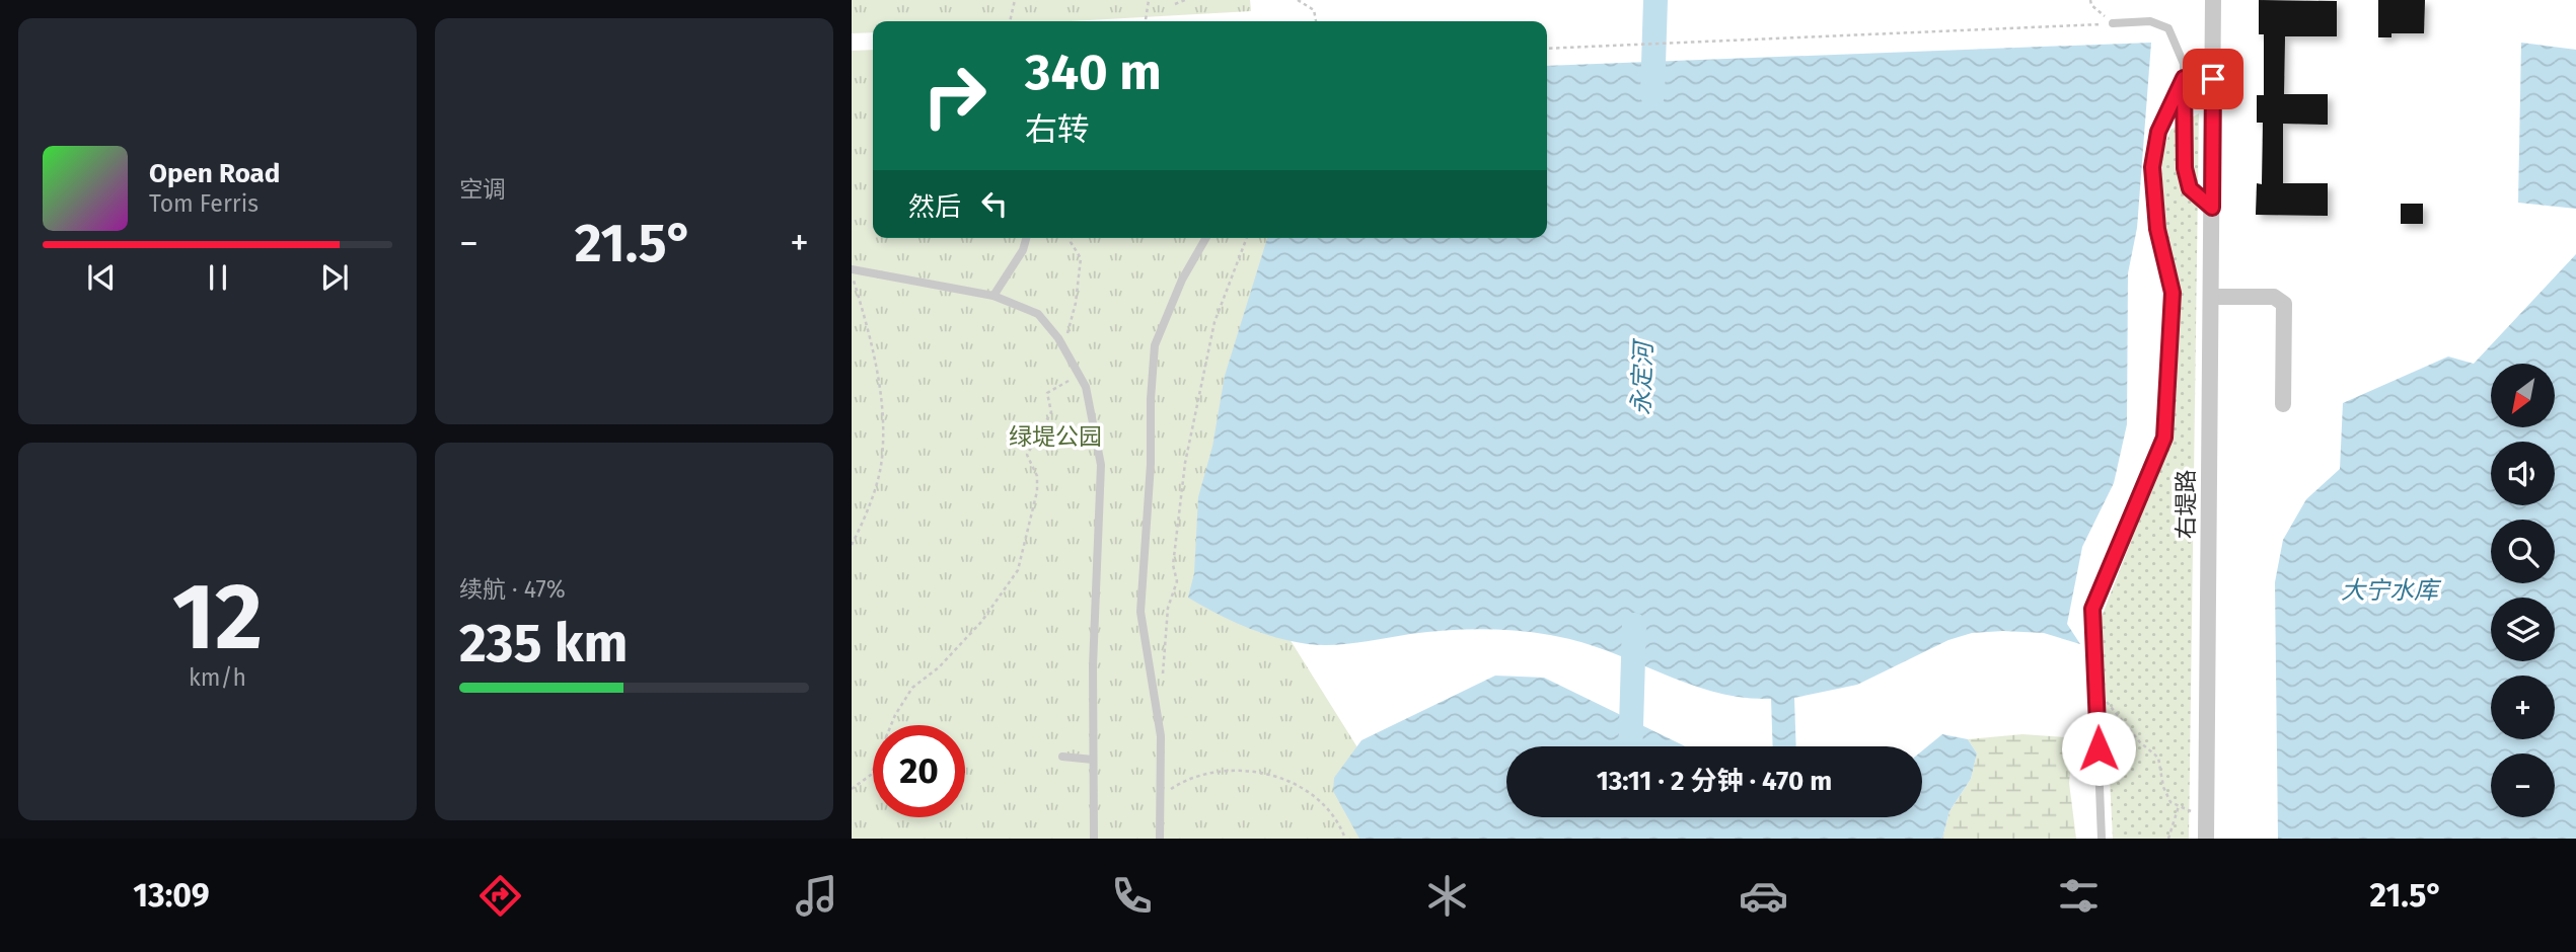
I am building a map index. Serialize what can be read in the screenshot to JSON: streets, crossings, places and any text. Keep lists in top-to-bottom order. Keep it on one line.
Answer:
{"streets":{"street":["右堤路"]},"water":["永定河","大宁水库"],"parks":["绿堤公园"],"north":"bottom left","page":{"tile":["空调",["12","km/h"],["续航 · 47%","235 km"]],"turn":["340 m","右转"],"song":["Open Road","Tom Ferris"],"then":"然后","heat":["−","21.5°","+"],"map_buttons":["+","−"],"limit":"20","trip":"13:11 · 2 分钟 · 470 m","tabs":["13:09","21.5°"]}}
